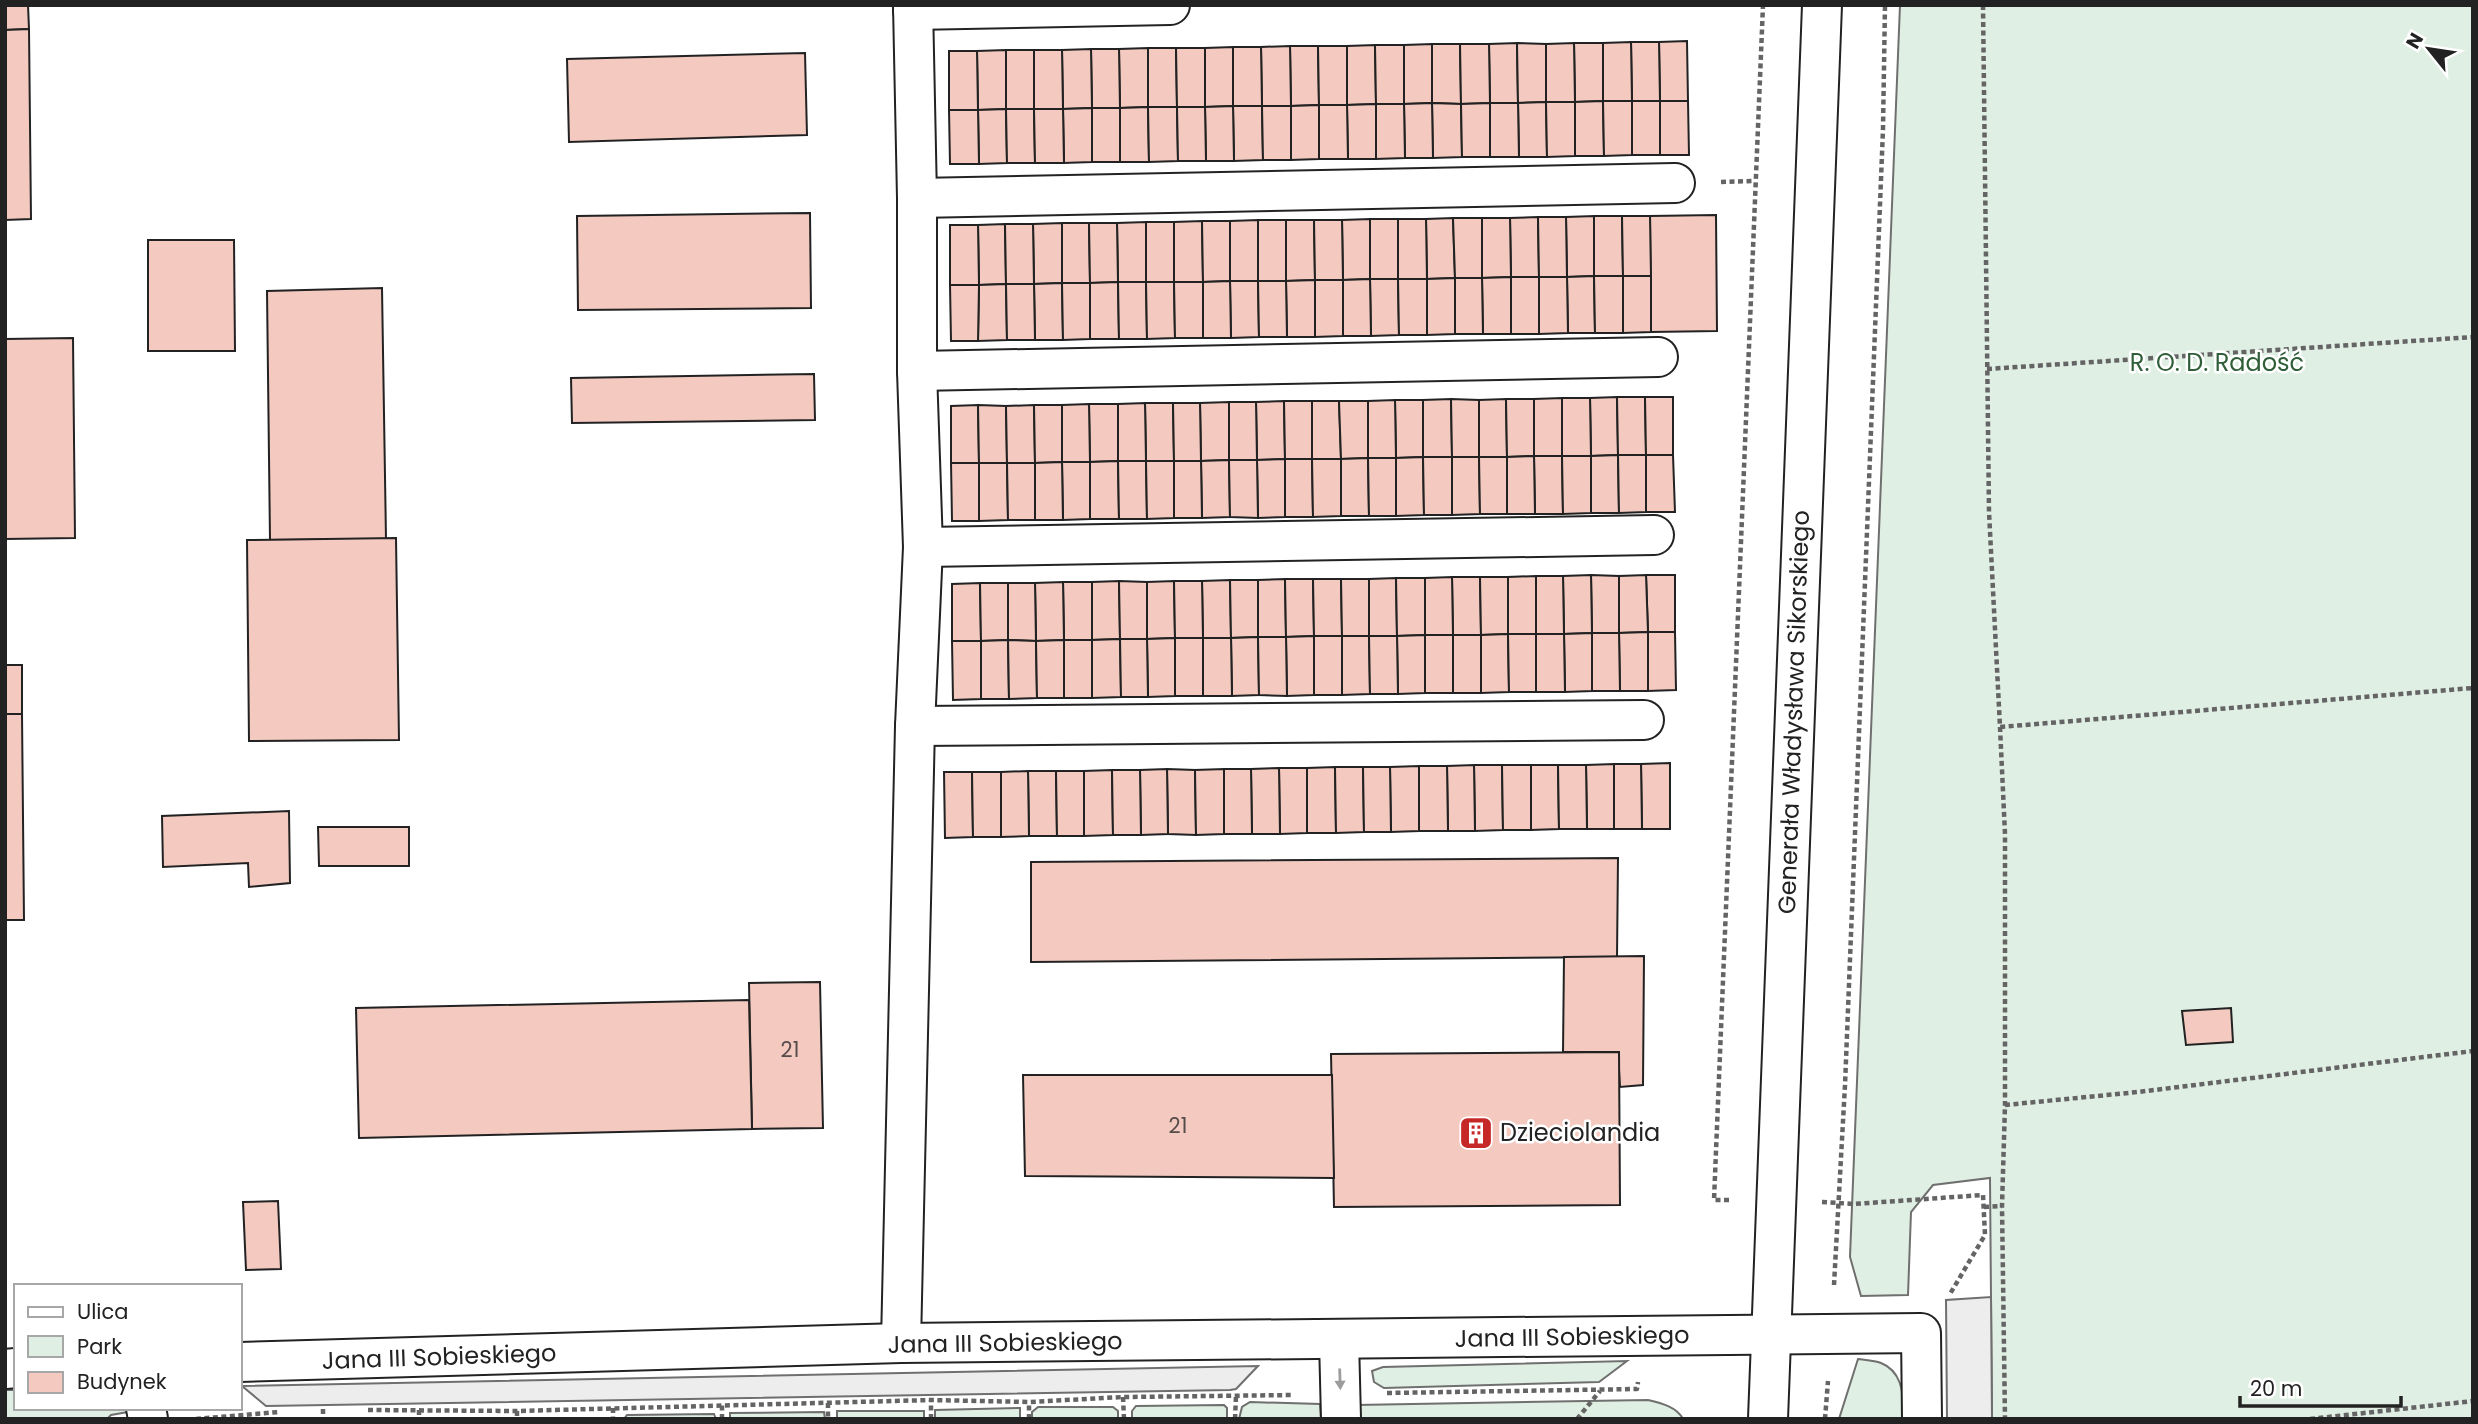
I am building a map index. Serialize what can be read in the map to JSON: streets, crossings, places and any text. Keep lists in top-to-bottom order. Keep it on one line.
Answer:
{"streets":{"street":["Generała Władysława Sikorskiego","Jana III Sobieskiego"]},"crossings":[["Generała Władysława Sikorskiego","Jana III Sobieskiego"]],"parks":["R. O. D. Radość"],"places":{"building":["Dzieciolandia"]},"house_numbers":["21","21"],"legend":["Ulica","Park","Budynek"],"scale_bar":"20 m","north":"top left"}
